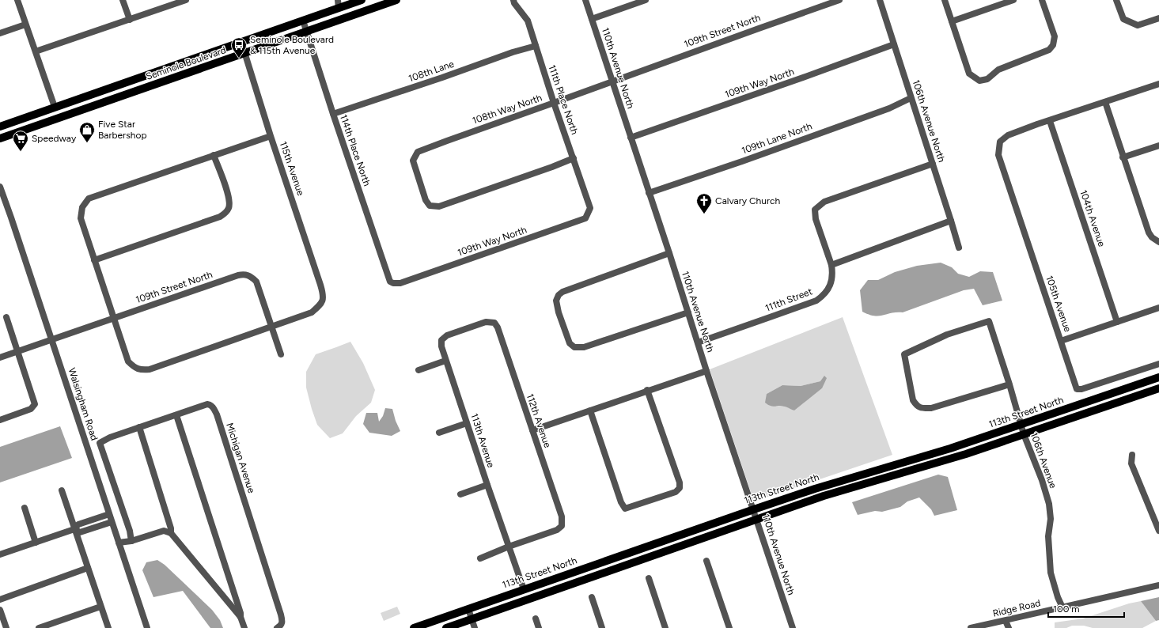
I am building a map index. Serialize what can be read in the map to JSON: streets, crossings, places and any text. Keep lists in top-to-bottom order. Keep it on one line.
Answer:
{"streets":{"main road":["Seminole Boulevard","113th Street North"],"street":["109th Street North","110th Avenue North","108th Lane","109th Way North","111th Place North","108th Way North","106th Avenue North","109th Lane North","114th Place North","115th Avenue","104th Avenue","111th Street","105th Avenue","Walsingham Road","112th Avenue","113th Avenue","Michigan Avenue","106th Avenue","Ridge Road"]},"crossings":[["109th Street North","110th Avenue North"],["109th Street North","108th Way North"],["109th Street North","115th Avenue"],["109th Street North","Walsingham Road"],["Seminole Boulevard","114th Place North"],["Seminole Boulevard","115th Avenue"],["110th Avenue North","109th Way North"],["110th Avenue North","108th Way North"],["110th Avenue North","109th Lane North"],["110th Avenue North","111th Street"],["110th Avenue North","113th Street North"],["108th Lane","111th Place North"],["108th Lane","114th Place North"],["109th Way North","111th Place North"],["109th Way North","106th Avenue North"],["109th Way North","114th Place North"],["111th Place North","108th Way North"],["106th Avenue North","109th Lane North"],["106th Avenue North","111th Street"],["104th Avenue","105th Avenue"],["113th Street North","113th Avenue"],["113th Street North","106th Avenue"],["112th Avenue","113th Avenue"],["106th Avenue","Ridge Road"]],"places":{"bus stop":["Seminole Boulevard & 115th Avenue"],"shop":["Five Star Barbershop"],"supermarket":["Speedway"],"church":["Calvary Church"]},"scale_bar":"100 m"}
